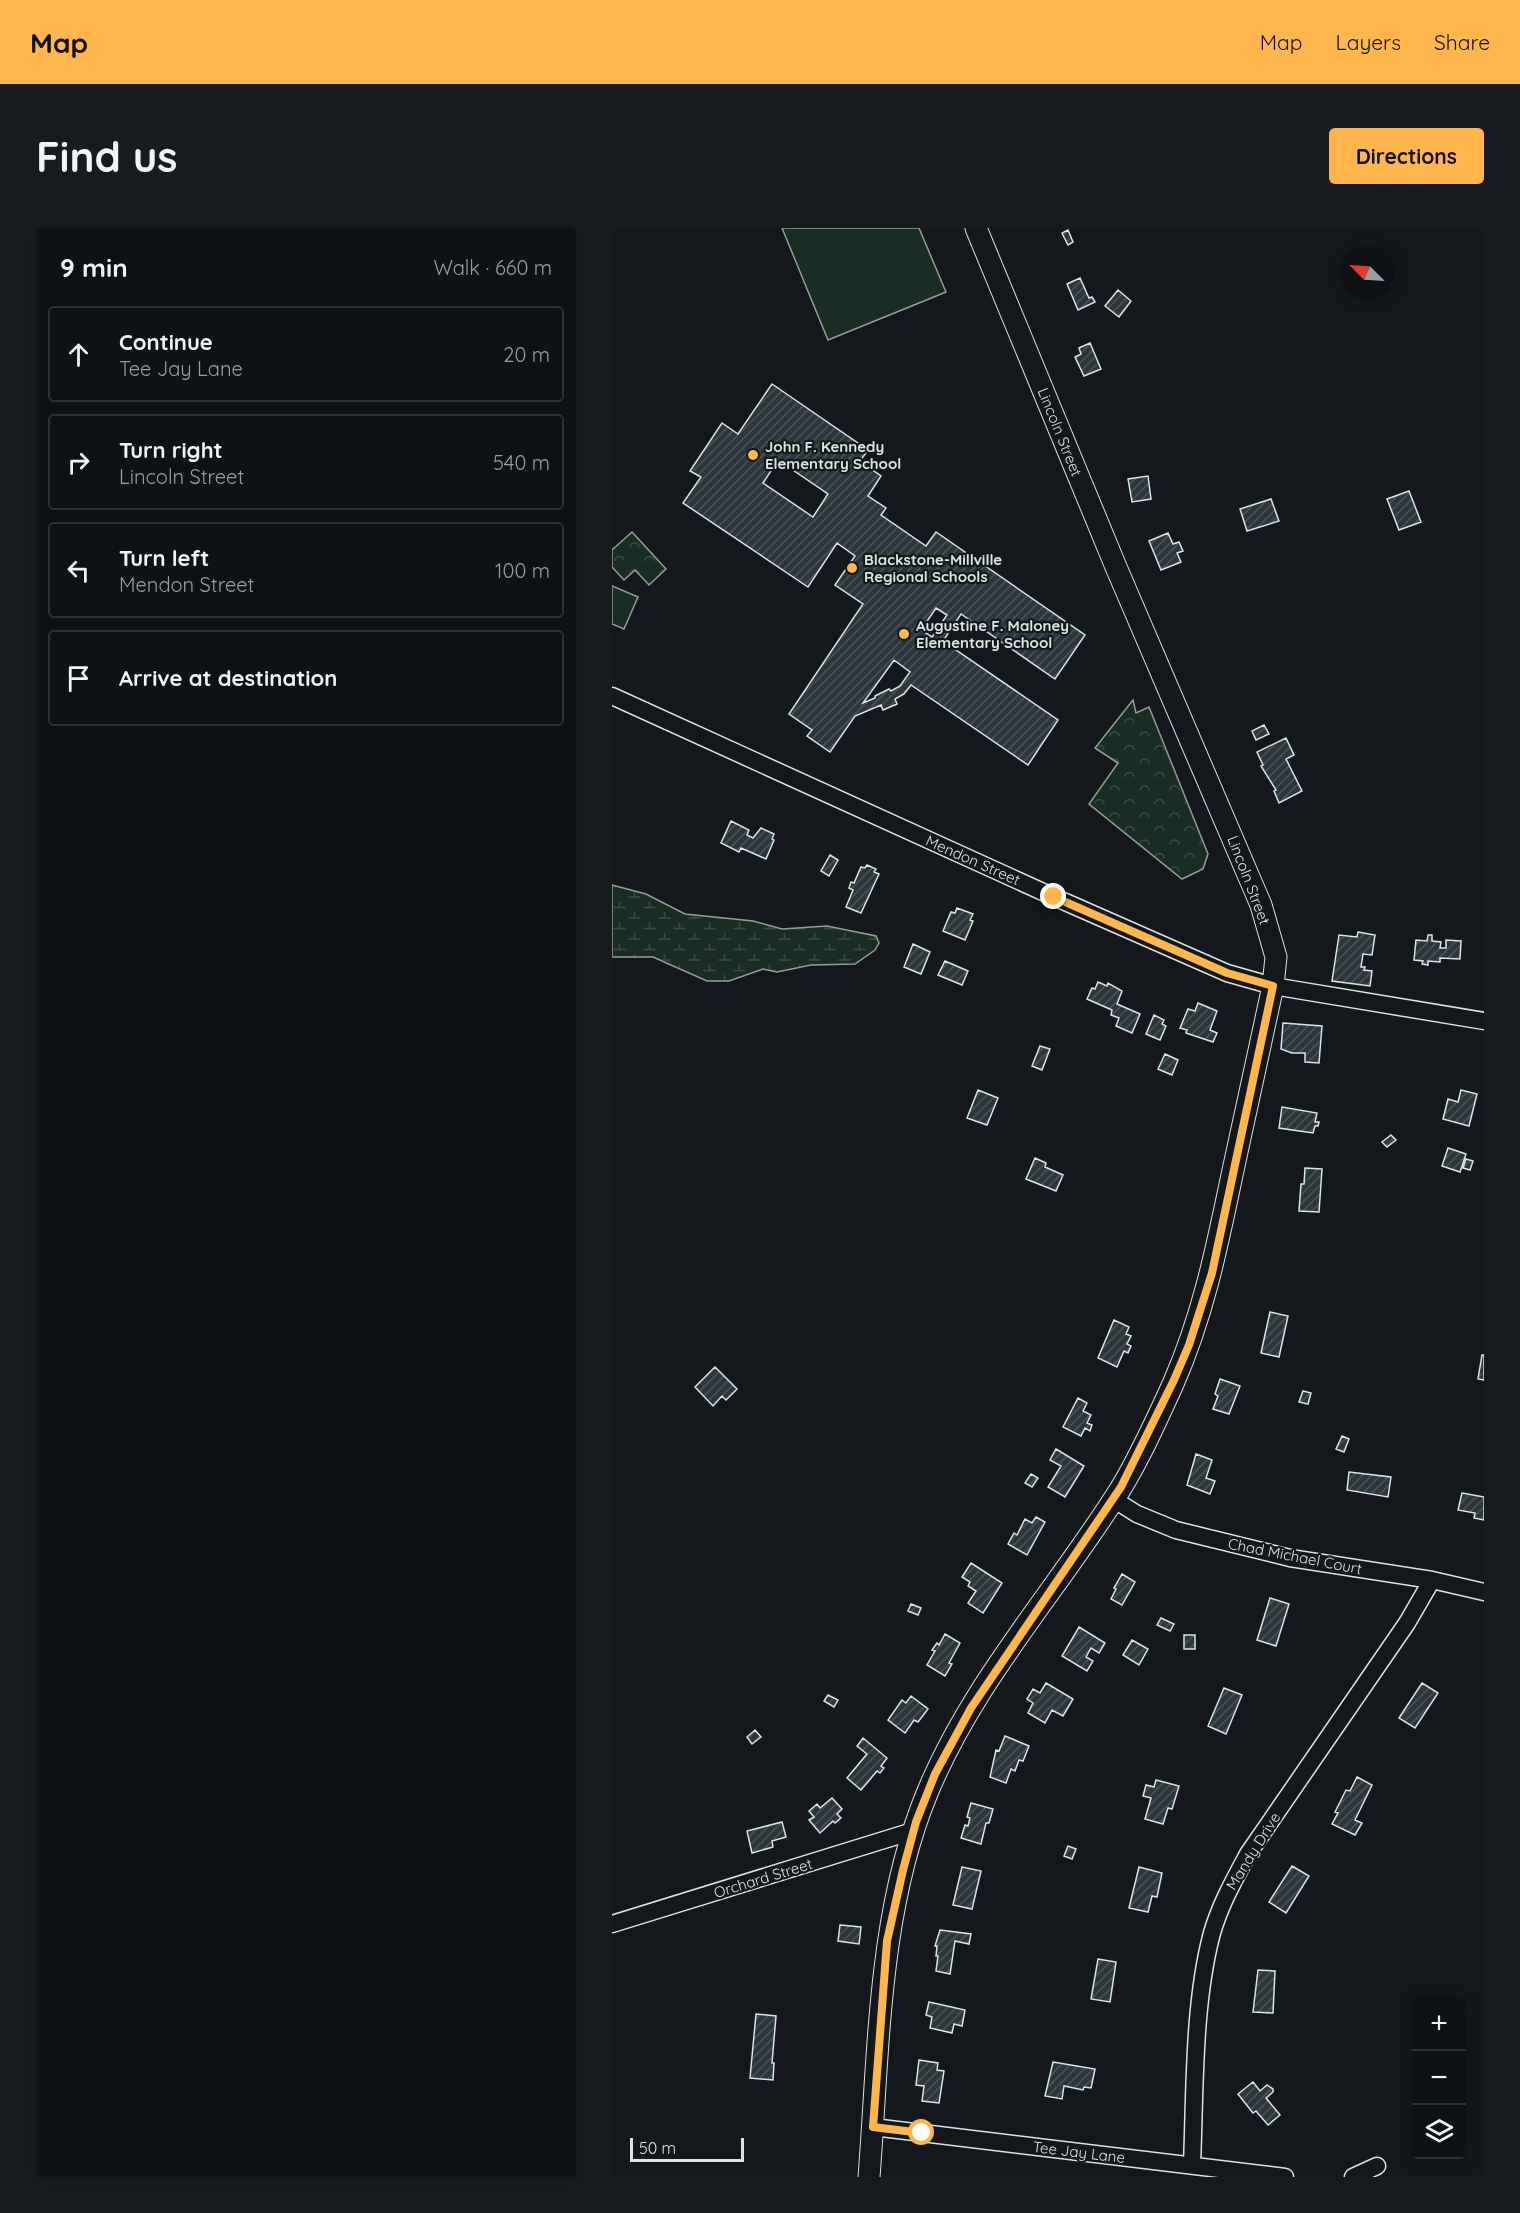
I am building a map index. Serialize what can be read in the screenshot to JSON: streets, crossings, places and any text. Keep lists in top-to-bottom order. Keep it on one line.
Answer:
{"streets":{"main road":["Lincoln Street"],"street":["Mendon Street","Chad Michael Court","Mandy Drive","Orchard Street","Tee Jay Lane"]},"crossings":[["Lincoln Street","Mendon Street"],["Lincoln Street","Chad Michael Court"],["Lincoln Street","Orchard Street"],["Lincoln Street","Tee Jay Lane"],["Chad Michael Court","Mandy Drive"],["Mandy Drive","Tee Jay Lane"]],"places":["John F. Kennedy Elementary School","Blackstone-Millville Regional Schools","Augustine F. Maloney Elementary School"],"scale_bar":"50 m","north":"top left","page":{"header":"Map","nav":["Map","Layers","Share"],"buttons":"Directions","title":"Find us","heading":["9 min","Walk · 660 m"],"list":[["Continue","Tee Jay Lane","20 m"],["Turn right","Lincoln Street","540 m"],["Turn left","Mendon Street","100 m"],"Arrive at destination"],"map_buttons":["+","−"],"scale":"50 m"}}
